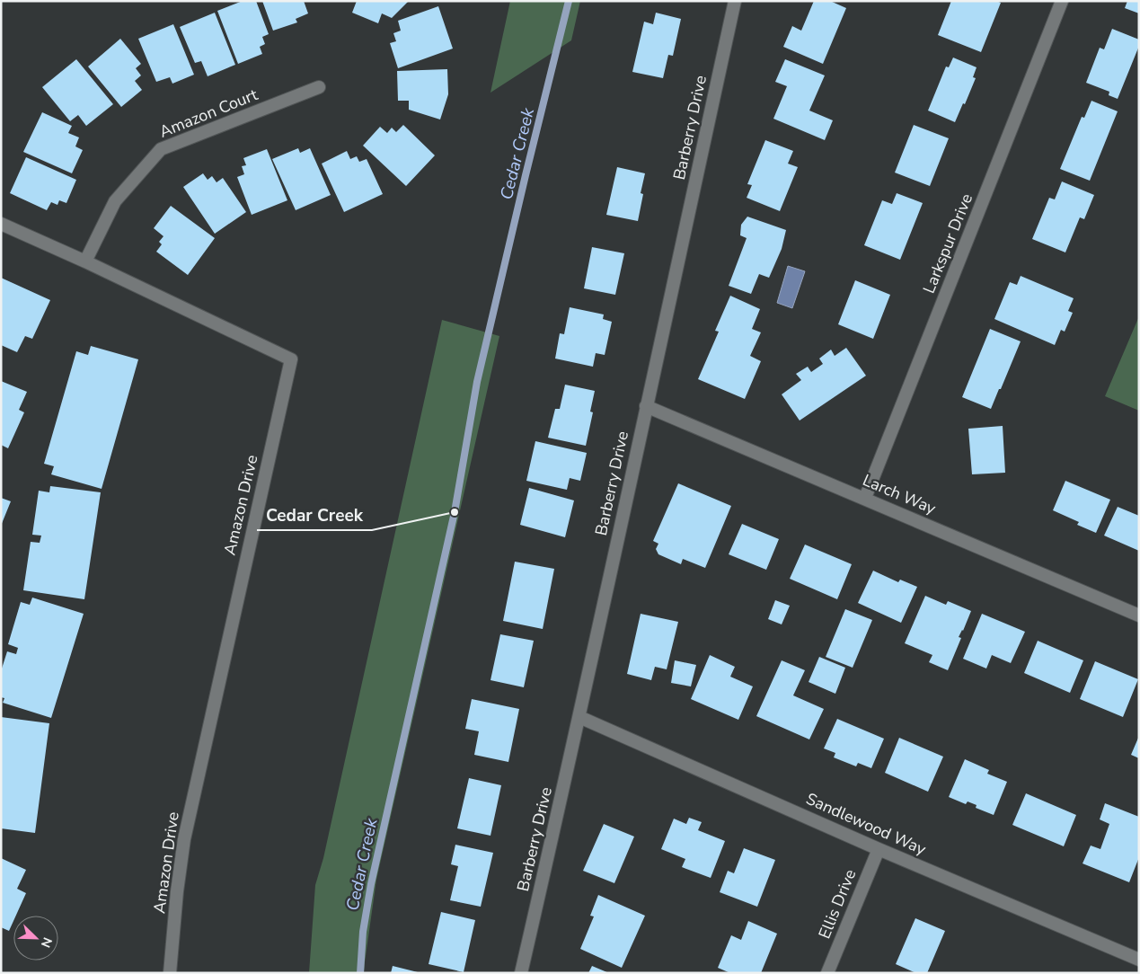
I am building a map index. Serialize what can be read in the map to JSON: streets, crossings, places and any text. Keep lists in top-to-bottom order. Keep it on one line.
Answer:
{"streets":{"street":["Amazon Court","Barberry Drive","Larkspur Drive","Larch Way","Amazon Drive","Sandlewood Way","Ellis Drive"]},"crossings":[["Amazon Court","Amazon Drive"],["Barberry Drive","Larch Way"],["Barberry Drive","Sandlewood Way"],["Larkspur Drive","Larch Way"],["Sandlewood Way","Ellis Drive"]],"water":["Cedar Creek"],"places":["Cedar Creek"],"north":"bottom right"}
